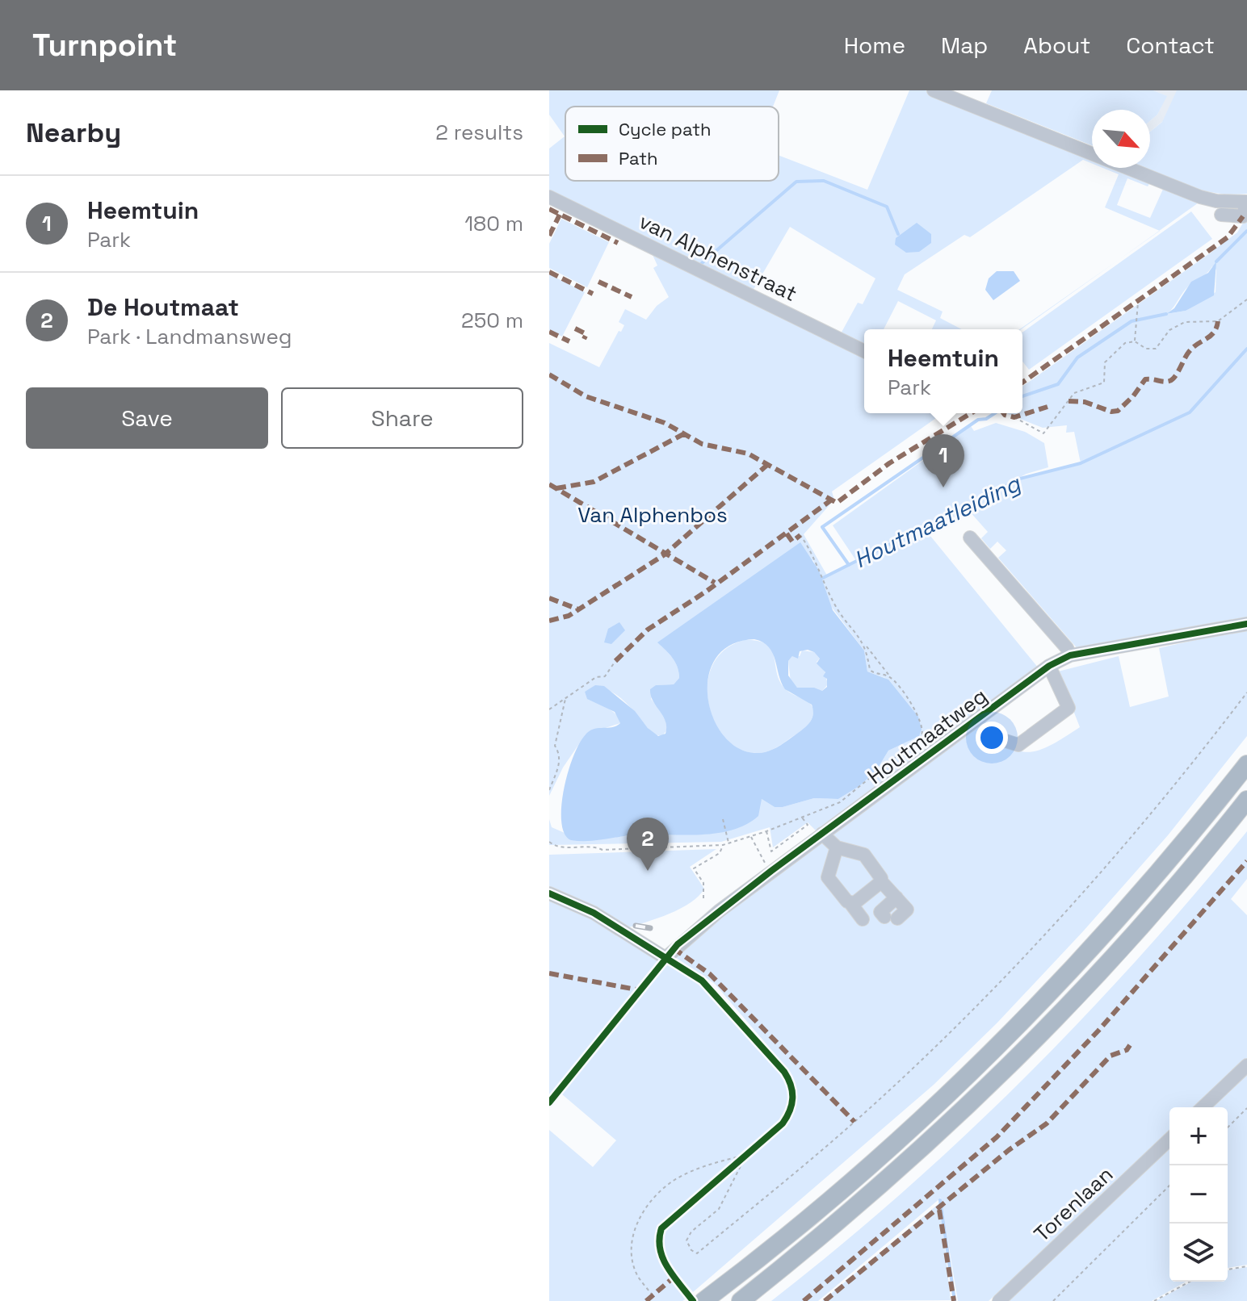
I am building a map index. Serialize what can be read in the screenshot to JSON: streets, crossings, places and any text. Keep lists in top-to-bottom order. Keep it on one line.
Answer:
{"streets":{"street":["van Alphenstraat","Houtmaatweg","Torenlaan"]},"water":["Houtmaatleiding"],"parks":["Van Alphenbos"],"legend":["Cycle path","Path"],"north":"bottom right","page":{"header":"Turnpoint","nav":["Home","Map","About","Contact"],"heading":["Nearby","2 results"],"list":[{"mark":"1","name":"Heemtuin","note":"Park","value":"180 m"},{"mark":"2","name":"De Houtmaat","note":"Park · Landmansweg","value":"250 m"}],"popup":["Heemtuin","Park"],"buttons":["Save","Share"],"pins":["1","2"],"map_buttons":["+","−"]}}
